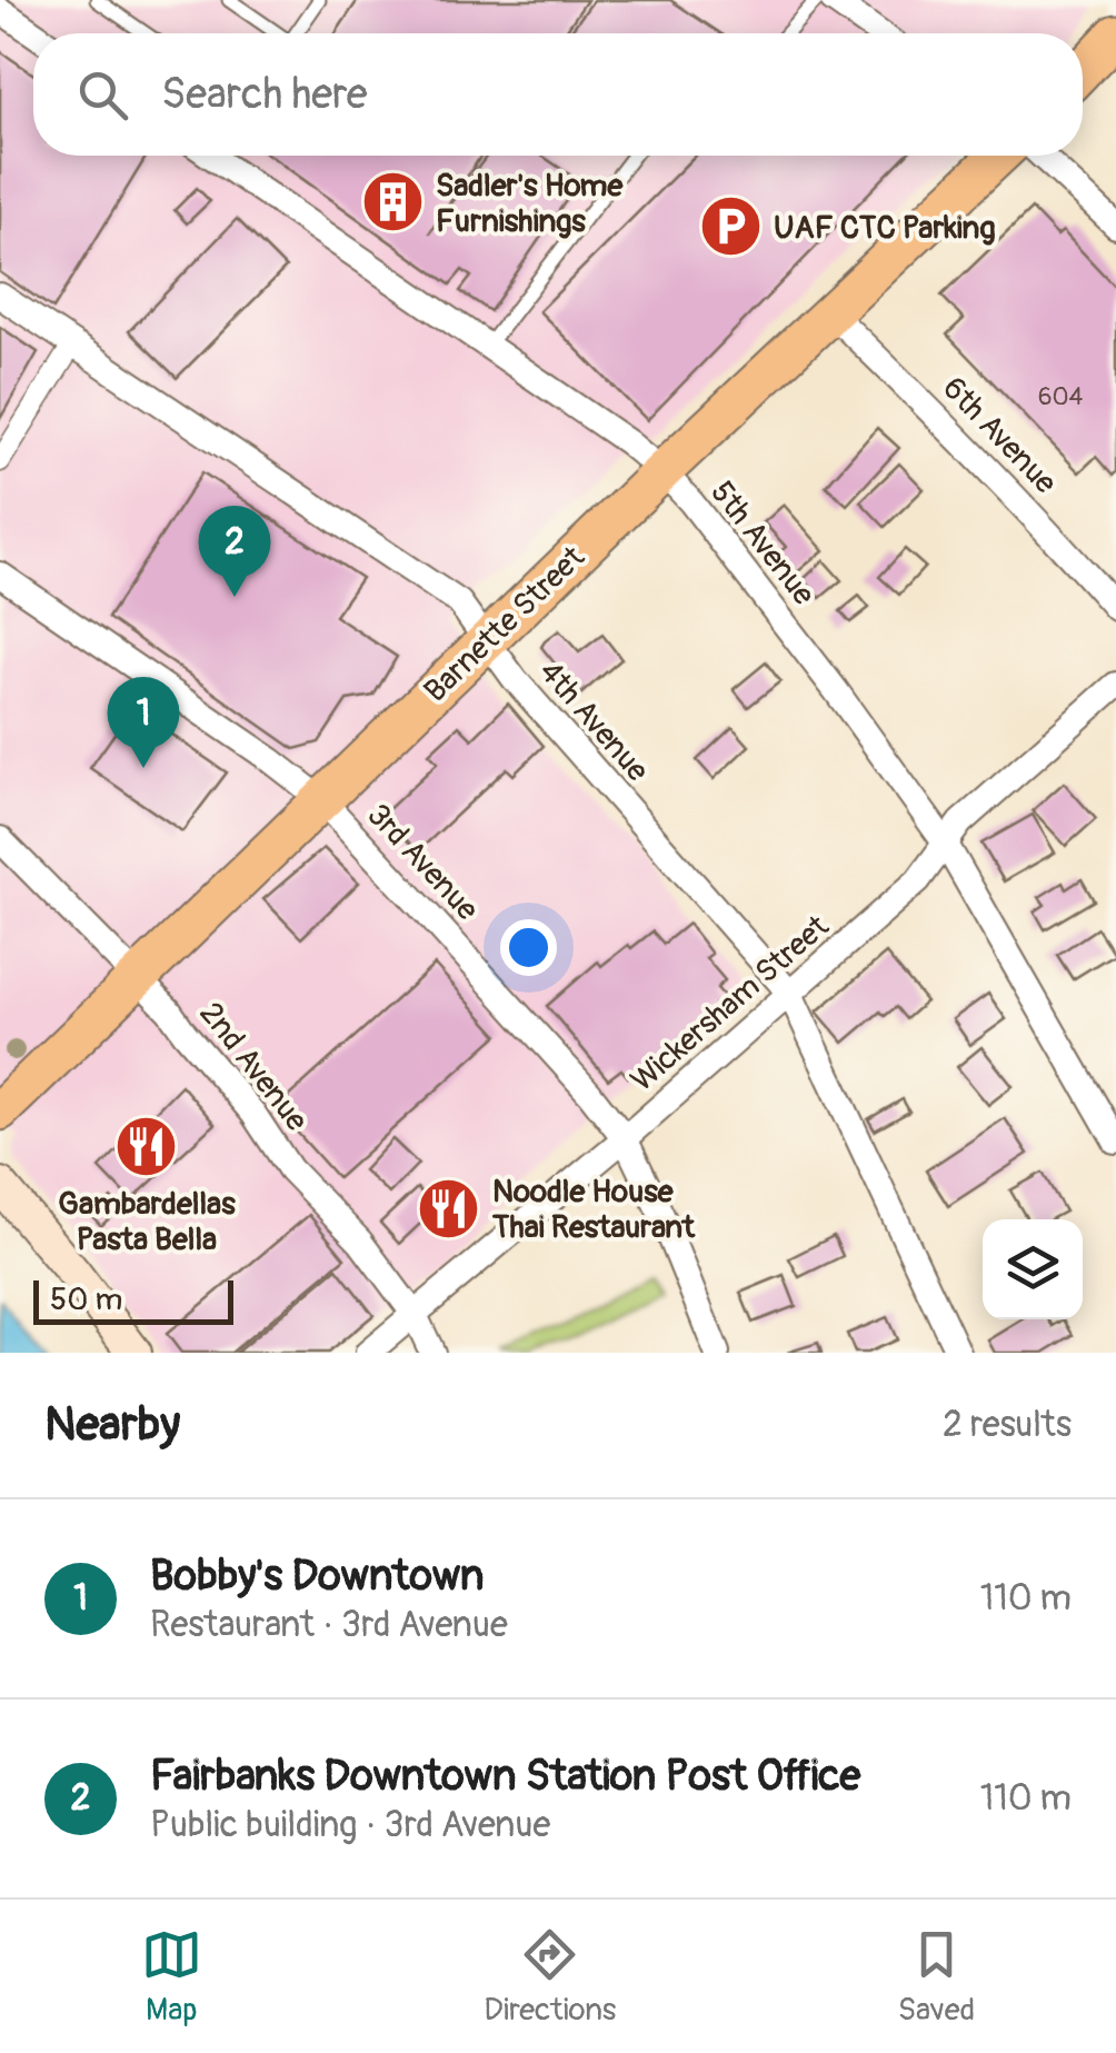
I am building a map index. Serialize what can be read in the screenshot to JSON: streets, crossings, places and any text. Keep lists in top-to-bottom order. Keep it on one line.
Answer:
{"streets":{"main road":["Barnette Street"],"street":["6th Avenue","5th Avenue","4th Avenue","3rd Avenue","Wickersham Street","2nd Avenue"]},"crossings":[["6th Avenue","Barnette Street"],["5th Avenue","Barnette Street"],["5th Avenue","Wickersham Street"],["Barnette Street","4th Avenue"],["Barnette Street","3rd Avenue"],["Barnette Street","2nd Avenue"],["4th Avenue","Wickersham Street"],["3rd Avenue","Wickersham Street"],["Wickersham Street","2nd Avenue"]],"places":{"building":["Sadler's Home Furnishings"],"parking":["UAF CTC Parking"],"restaurant":["Gambardellas Pasta Bella","Noodle House Thai Restaurant"]},"house_numbers":["604"],"scale_bar":"50 m","page":{"search":"Search here","pins":["2","1"],"scale":"50 m","heading":["Nearby","2 results"],"list":[{"mark":"1","name":"Bobby's Downtown","note":"Restaurant · 3rd Avenue","value":"110 m"},{"mark":"2","name":"Fairbanks Downtown Station Post Office","note":"Public building · 3rd Avenue","value":"110 m"}],"nav":["Map","Directions","Saved"]}}
